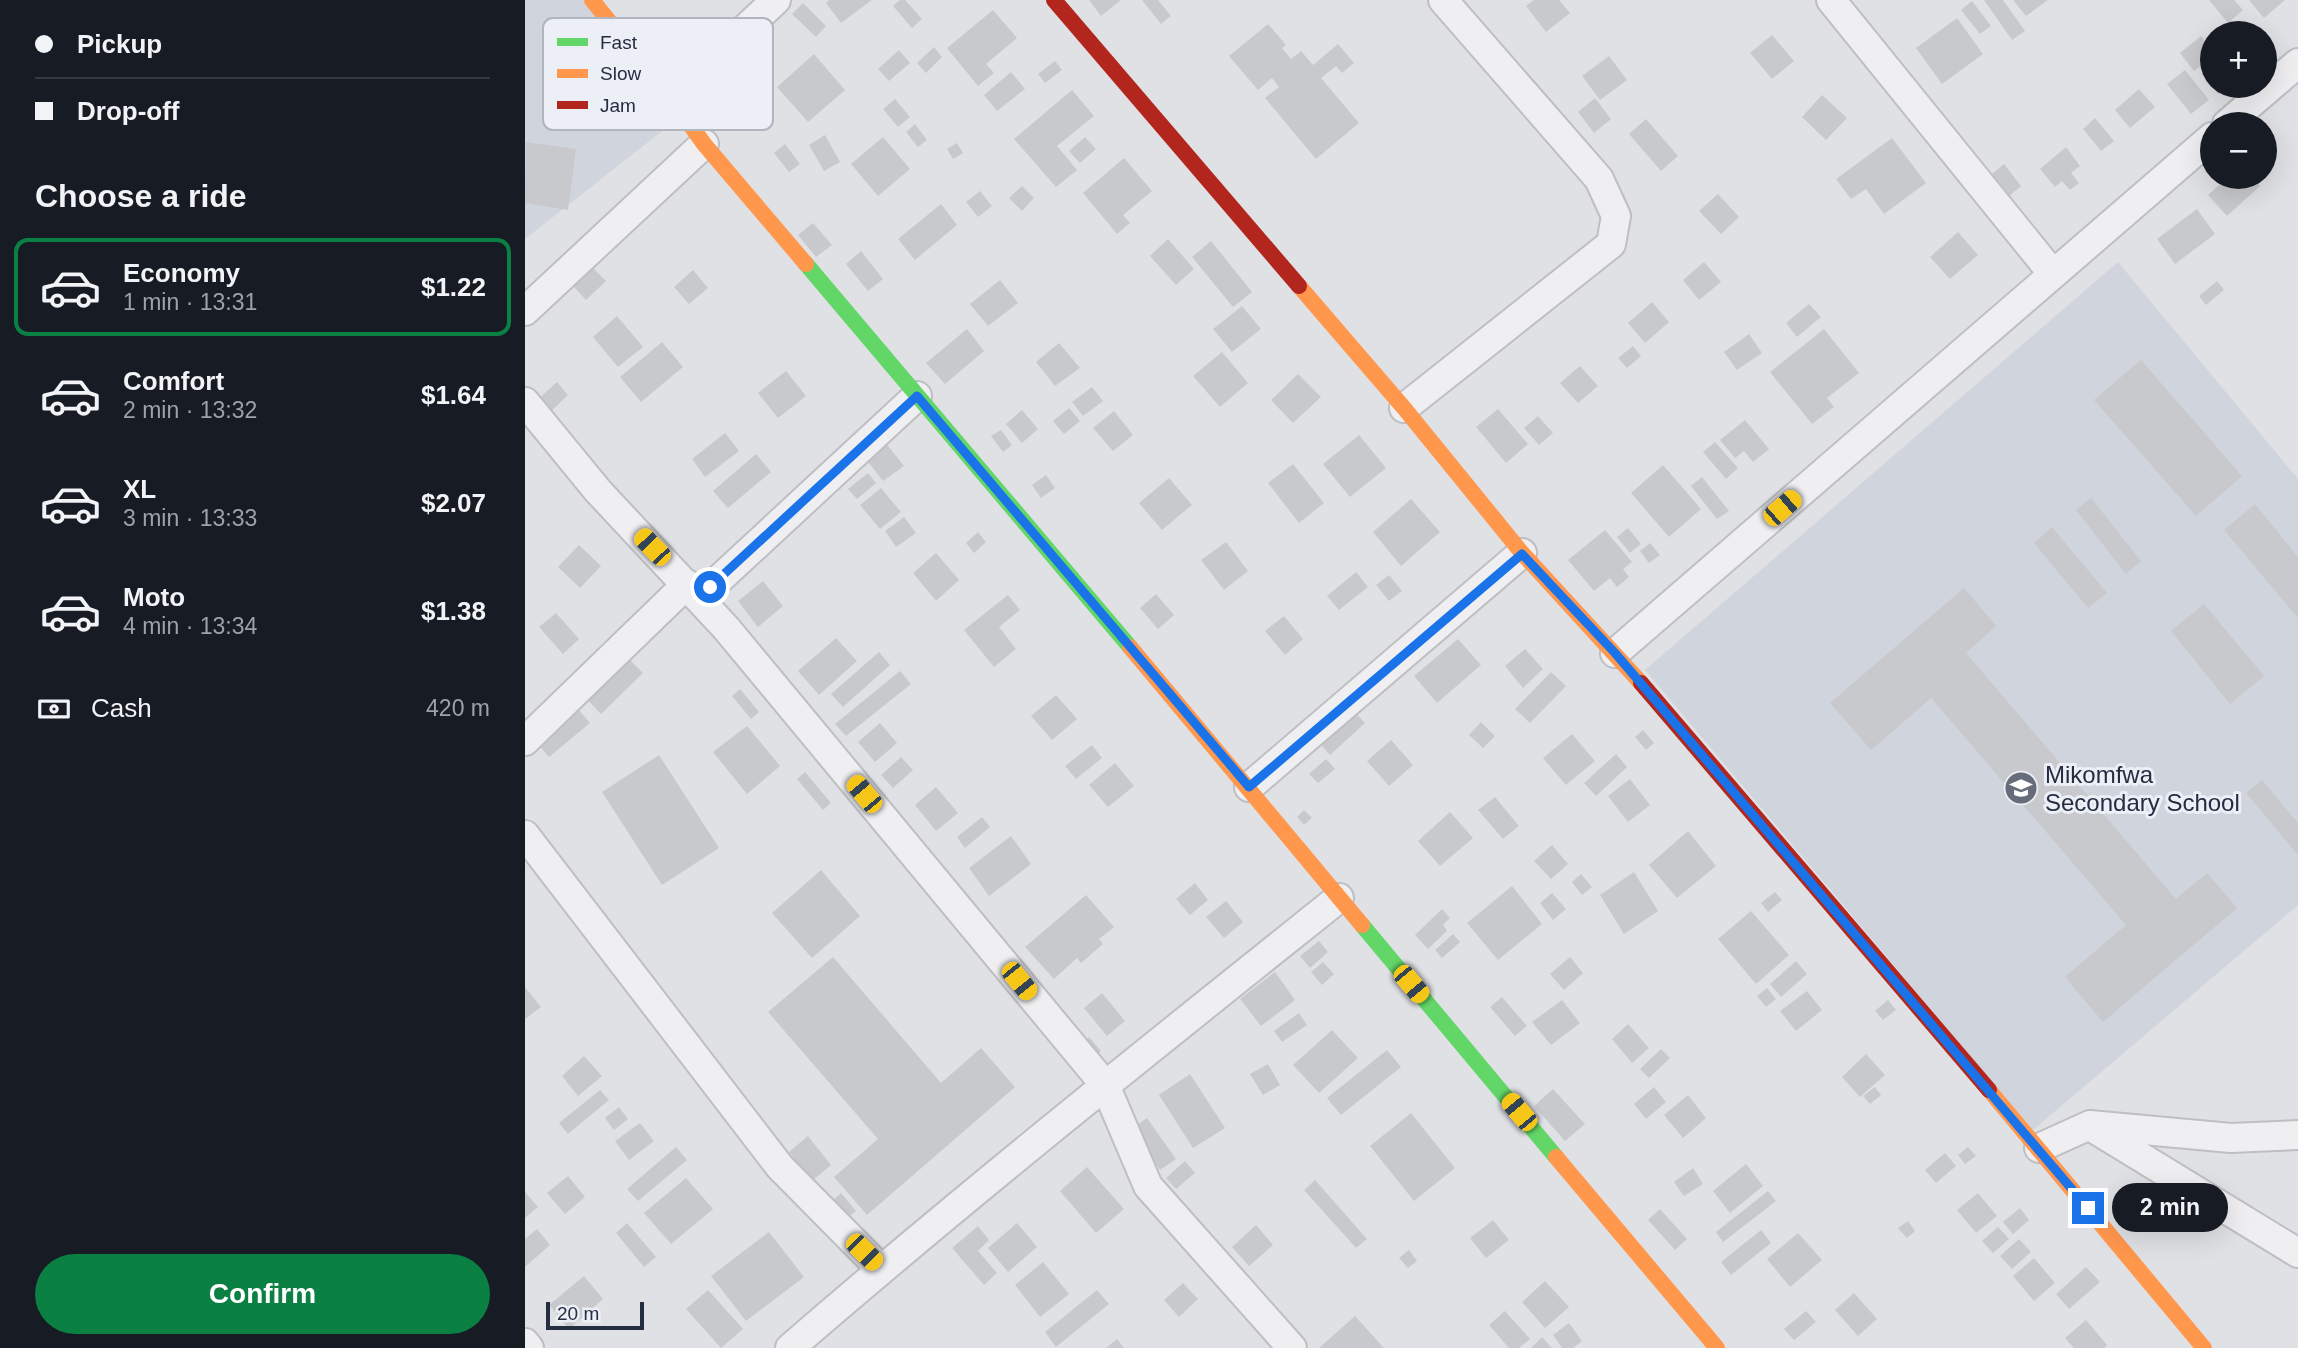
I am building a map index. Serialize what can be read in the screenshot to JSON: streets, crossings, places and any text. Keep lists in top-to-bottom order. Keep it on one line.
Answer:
{"places":{"school or university":["Mikomfwa Secondary School"]},"legend":["Fast","Slow","Jam"],"scale_bar":"20 m","page":{"banner":["Pickup","Drop-off"],"map_buttons":["+","−"],"heading":"Choose a ride","list":[{"name":"Economy","note":"1 min · 13:31","value":"$1.22"},{"name":"Comfort","note":"2 min · 13:32","value":"$1.64"},{"name":"XL","note":"3 min · 13:33","value":"$2.07"},{"name":"Moto","note":"4 min · 13:34","value":"$1.38"}],"pay":["Cash","420 m"],"bubble":"2 min","buttons":"Confirm","scale":"20 m"}}
